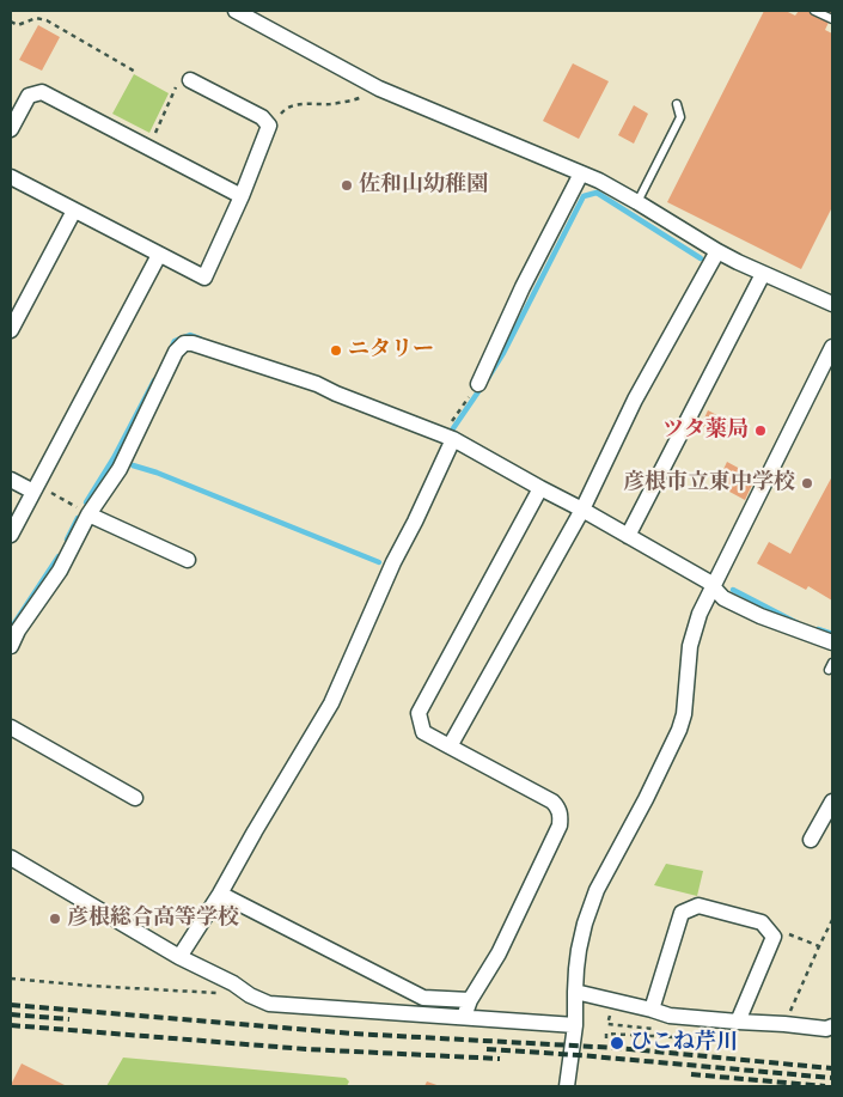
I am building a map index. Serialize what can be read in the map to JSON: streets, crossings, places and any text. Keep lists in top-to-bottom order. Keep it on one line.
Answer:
{"places":["佐和山幼稚園","ニタリー","ツタ薬局","彦根市立東中学校","彦根総合高等学校","ひこね芹川"]}
